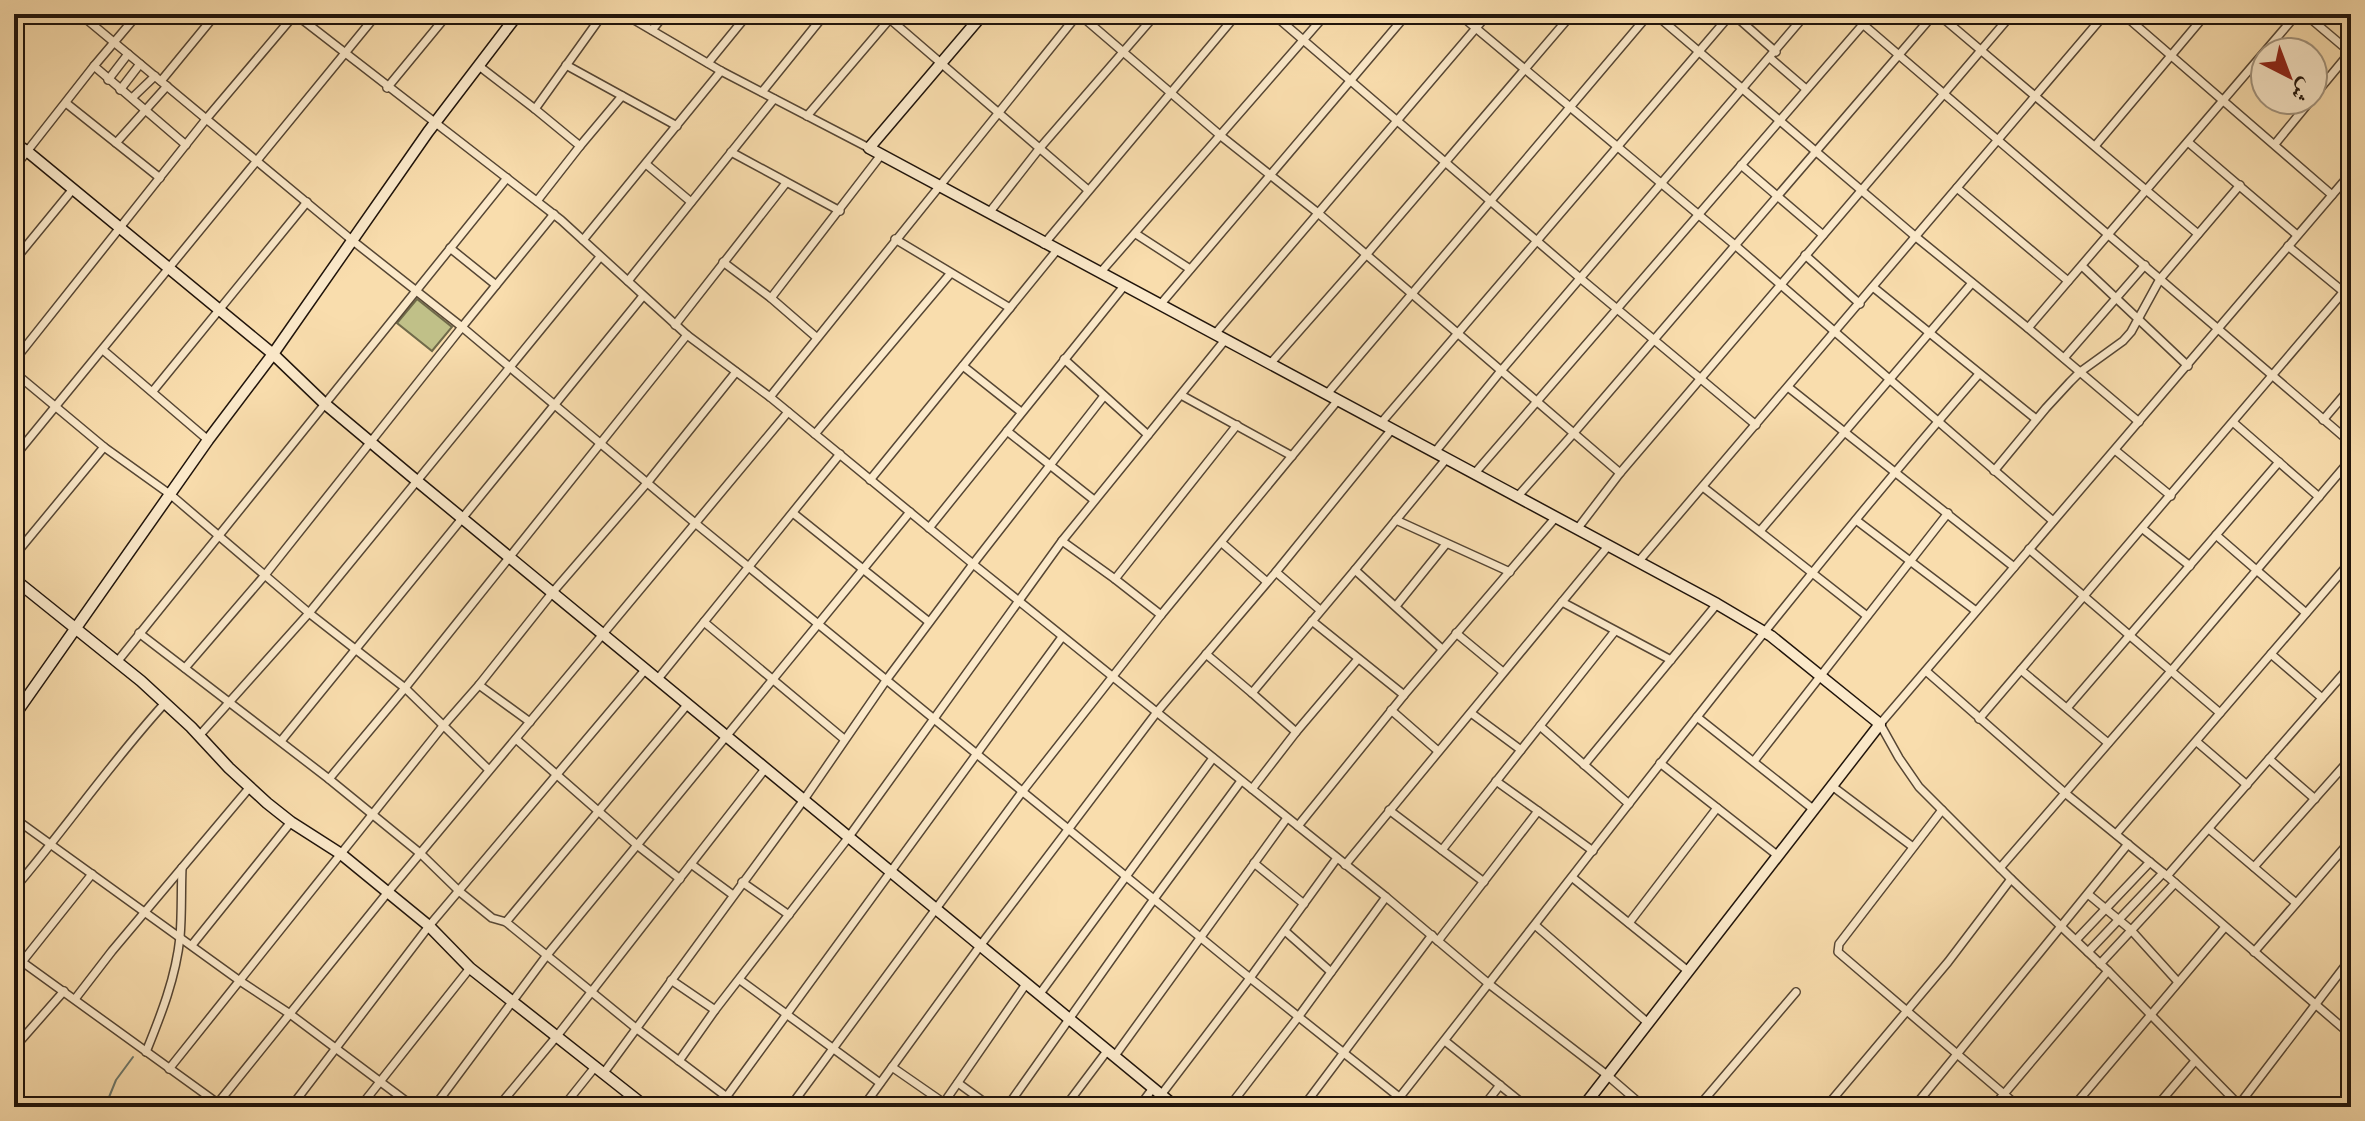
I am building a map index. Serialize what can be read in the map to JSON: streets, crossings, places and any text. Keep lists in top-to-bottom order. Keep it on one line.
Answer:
{"north":"bottom right"}
